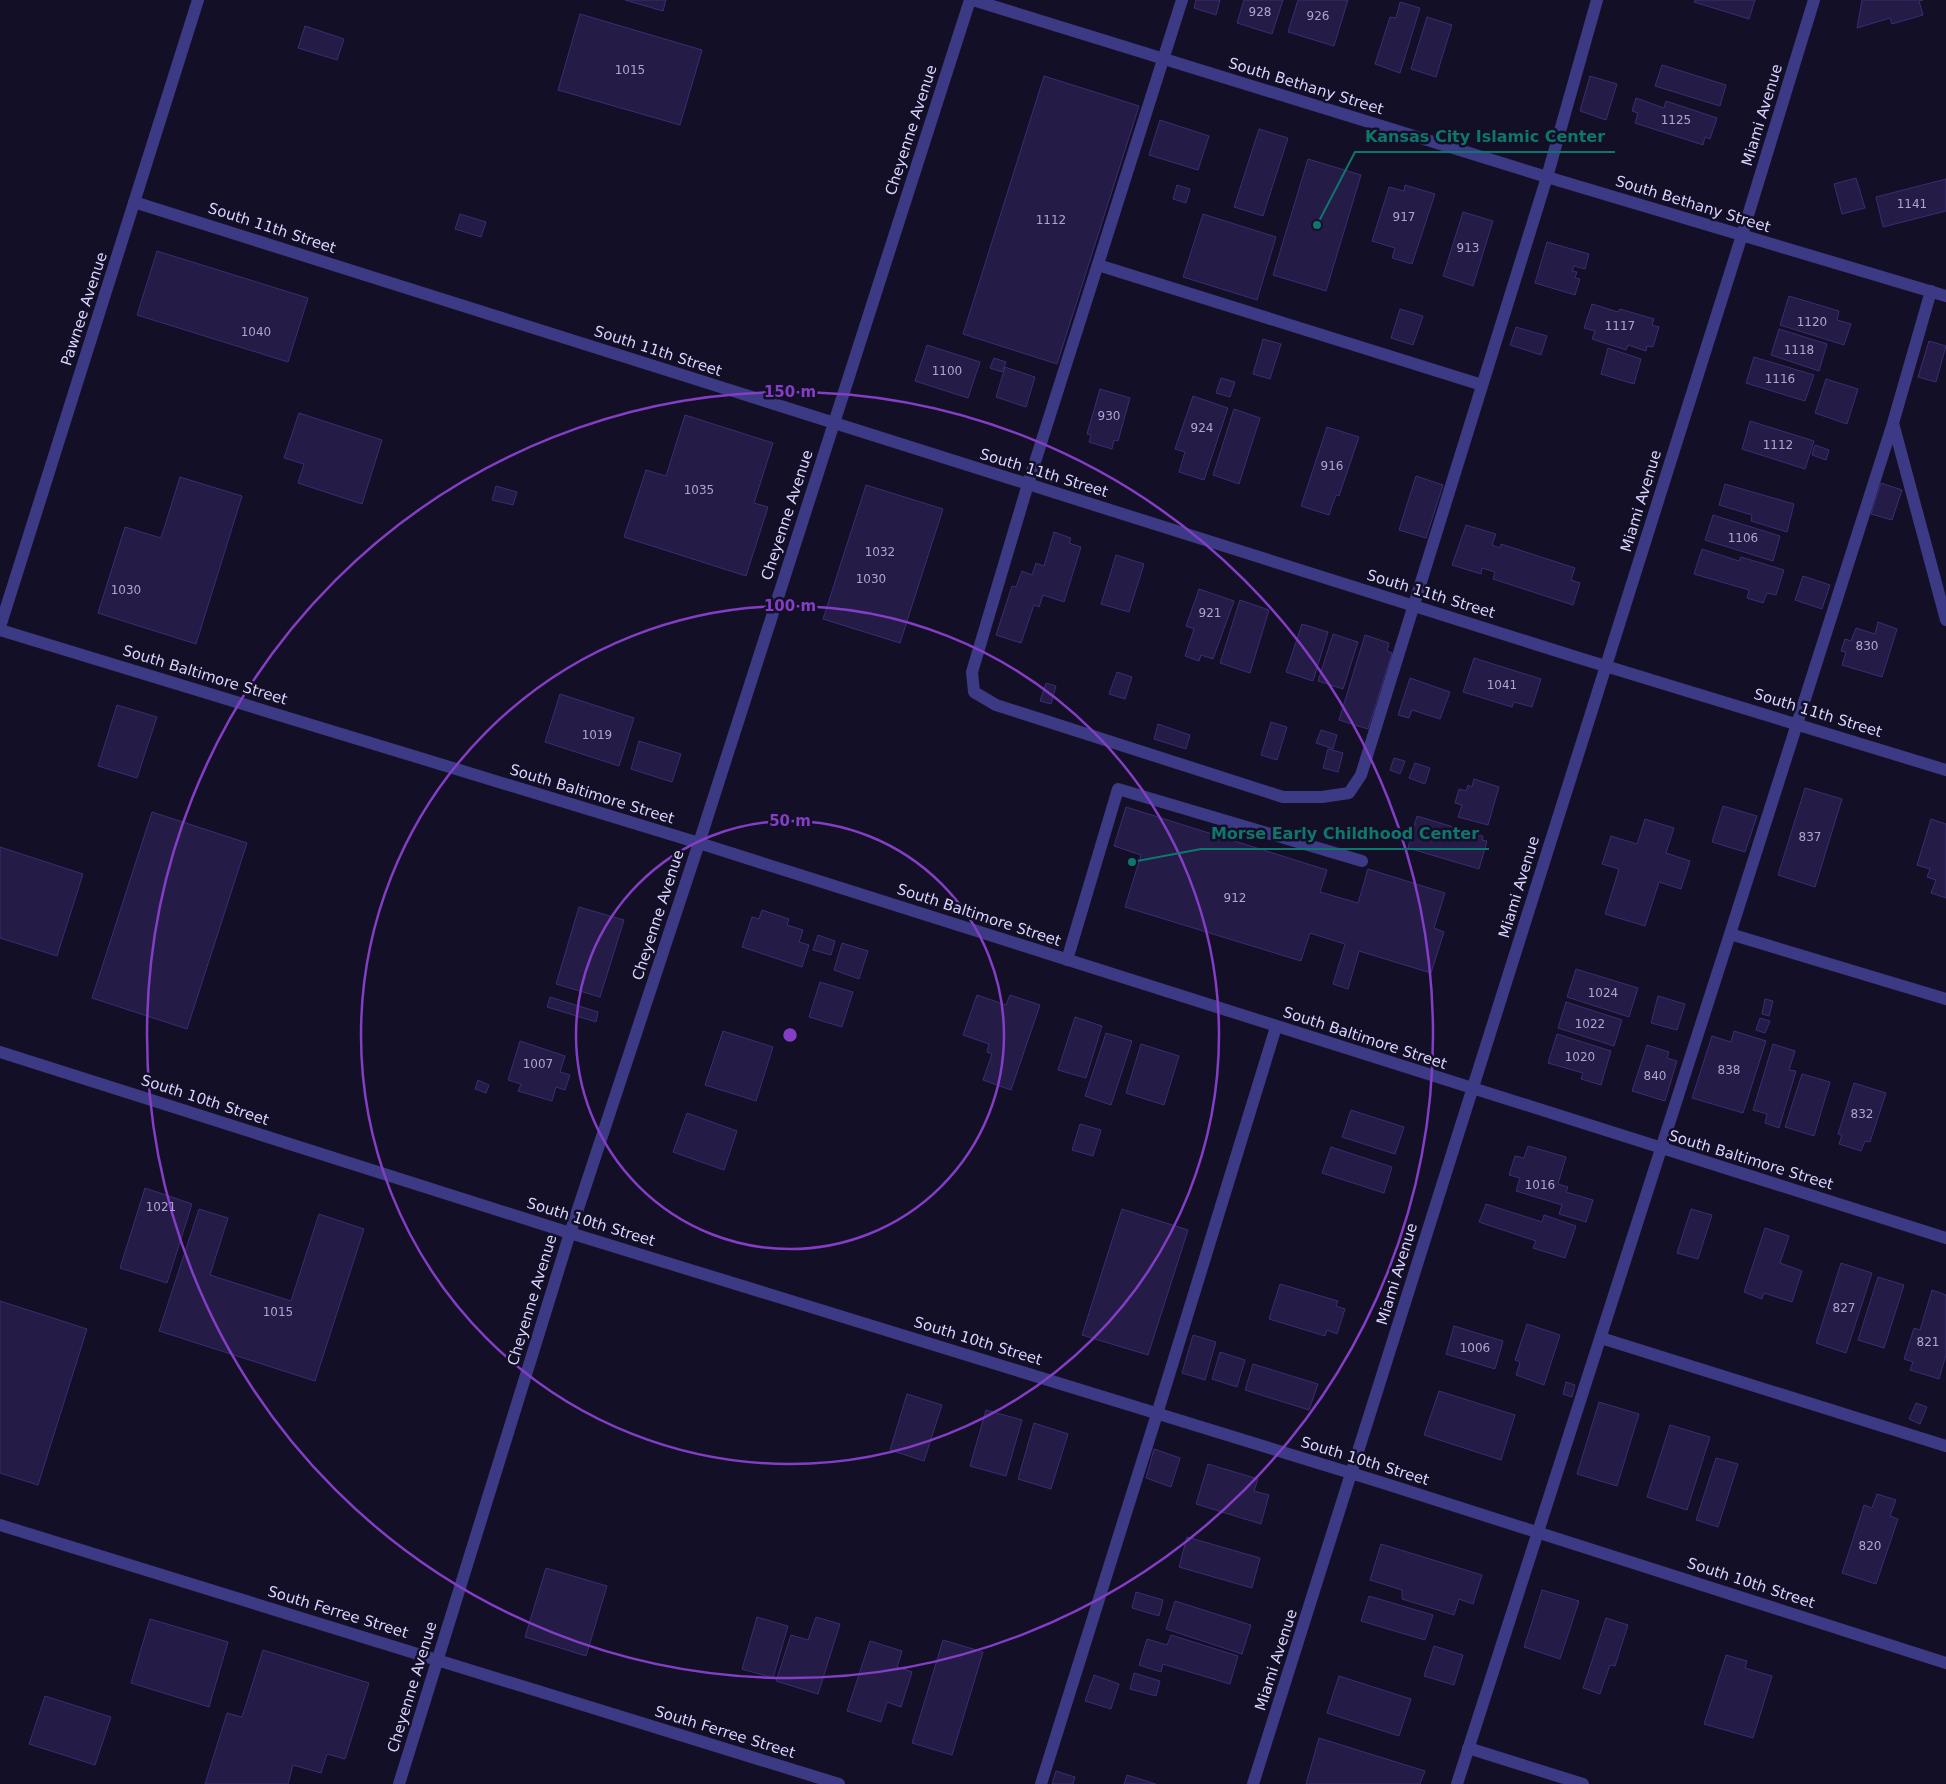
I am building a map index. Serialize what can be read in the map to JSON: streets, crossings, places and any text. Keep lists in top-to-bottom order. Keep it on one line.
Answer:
{"streets":{"street":["South Bethany Street","Miami Avenue","Cheyenne Avenue","South 11th Street","Pawnee Avenue","South Baltimore Street","South 10th Street","South Ferree Street"]},"crossings":[["South Bethany Street","Miami Avenue"],["South Bethany Street","Cheyenne Avenue"],["Miami Avenue","South 11th Street"],["Miami Avenue","South Baltimore Street"],["Miami Avenue","South 10th Street"],["Cheyenne Avenue","South 11th Street"],["Cheyenne Avenue","South Baltimore Street"],["Cheyenne Avenue","South 10th Street"],["Cheyenne Avenue","South Ferree Street"],["South 11th Street","Pawnee Avenue"],["Pawnee Avenue","South Baltimore Street"]],"places":["Kansas City Islamic Center","Morse Early Childhood Center"],"house_numbers":["928","926","1015","1125","1141","917","1112","913","1120","1117","1040","1118","1100","1116","930","924","1112","916","1035","1106","1032","1030","1030","921","830","1041","1019","837","912","1024","1022","1020","1007","838","840","832","1016","1021","827","1015","821","1006","820"],"rings":["150 m","100 m","50 m"]}
